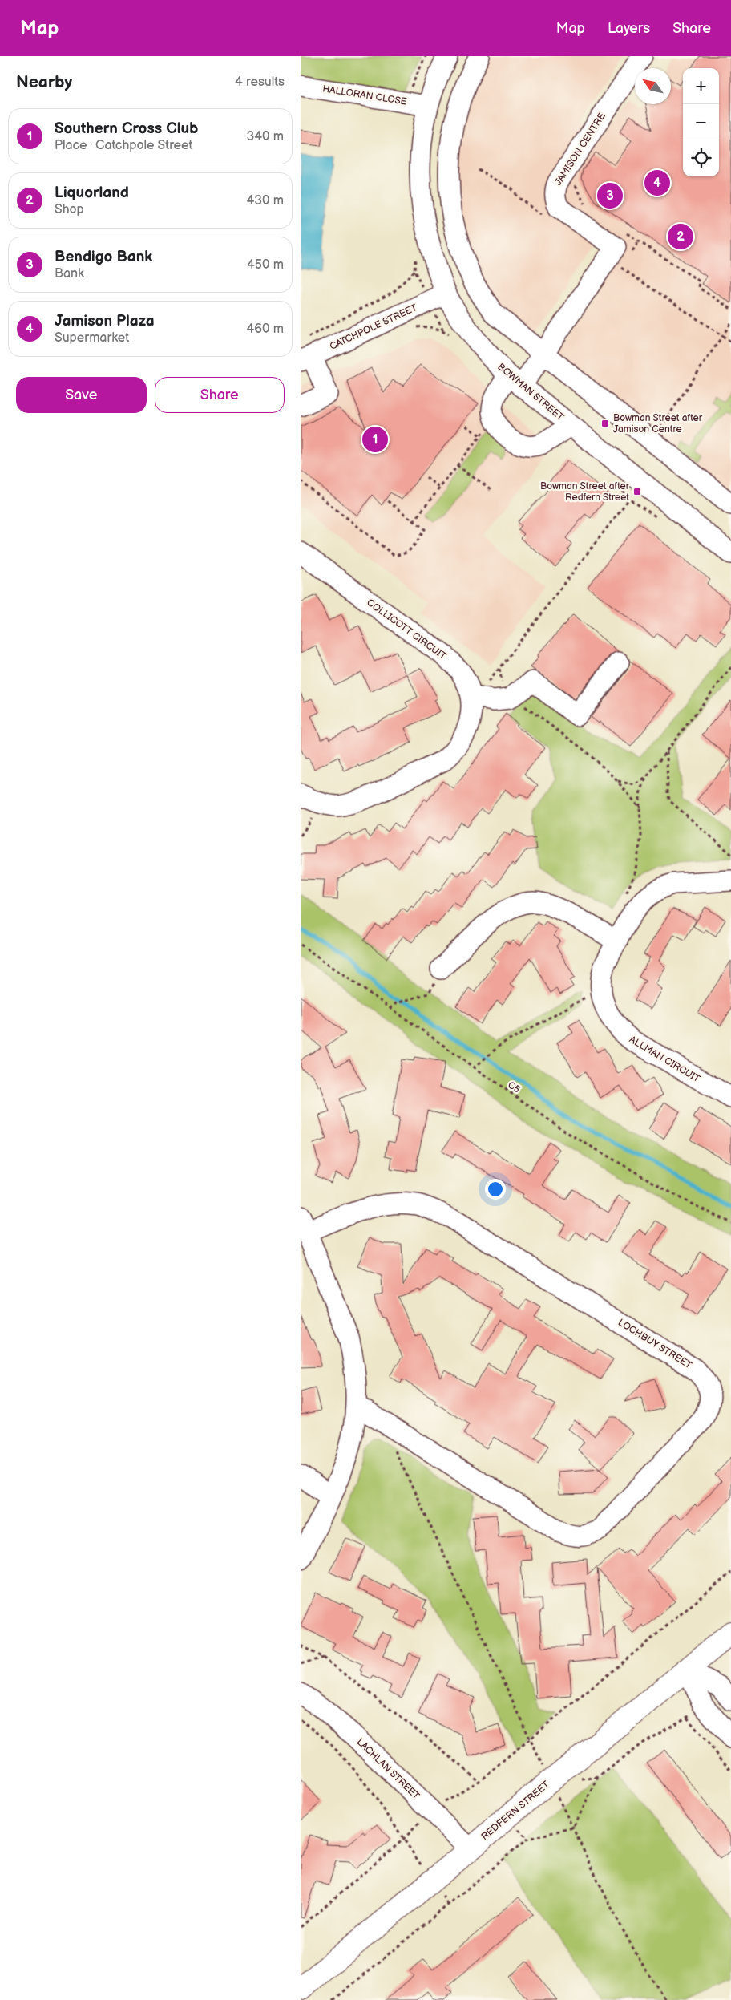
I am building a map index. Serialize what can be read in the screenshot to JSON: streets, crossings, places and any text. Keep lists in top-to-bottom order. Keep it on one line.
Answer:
{"streets":{"main road":["REDFERN STREET"],"street":["HALLORAN CLOSE","JAMISON CENTRE","CATCHPOLE STREET","BOWMAN STREET","COLLICOTT CIRCUIT","ALLMAN CIRCUIT","LOCHBUY STREET","LACHLAN STREET"],"path":["C5"]},"crossings":[["HALLORAN CLOSE","BOWMAN STREET"],["JAMISON CENTRE","BOWMAN STREET"],["CATCHPOLE STREET","BOWMAN STREET"],["LACHLAN STREET","REDFERN STREET"]],"places":{"transit":["Bowman Street after Jamison Centre","Bowman Street after Redfern Street"]},"north":"top left","page":{"header":"Map","nav":["Map","Layers","Share"],"heading":["Nearby","4 results"],"map_buttons":["+","−"],"list":[{"mark":"1","name":"Southern Cross Club","note":"Place · Catchpole Street","value":"340 m"},{"mark":"2","name":"Liquorland","note":"Shop","value":"430 m"},{"mark":"3","name":"Bendigo Bank","note":"Bank","value":"450 m"},{"mark":"4","name":"Jamison Plaza","note":"Supermarket","value":"460 m"}],"pins":["4","3","2","1"],"buttons":["Save","Share"]}}
